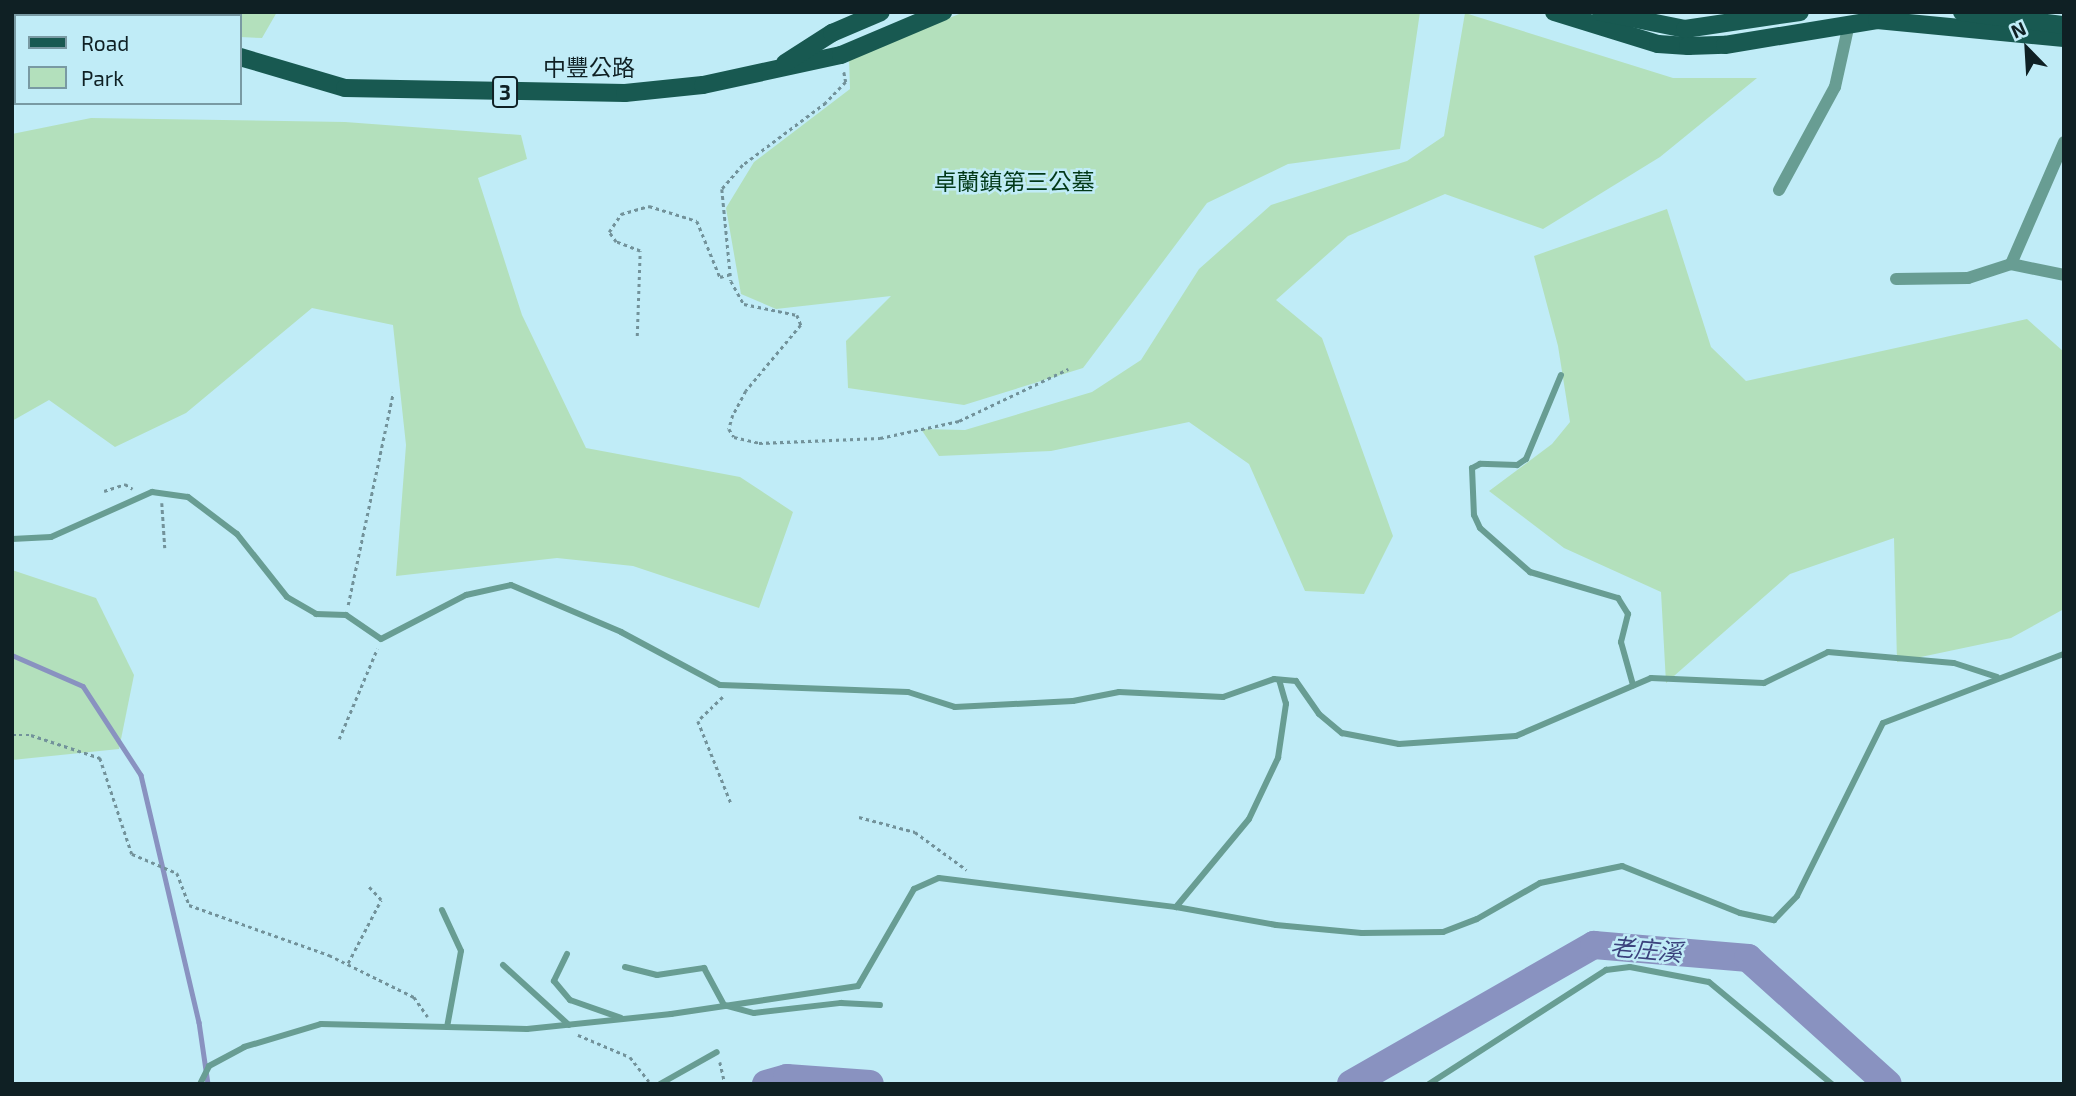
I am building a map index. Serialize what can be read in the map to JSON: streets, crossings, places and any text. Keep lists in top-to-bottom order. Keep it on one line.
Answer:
{"streets":{"main road":["中豐公路","3"]},"water":["老庄溪"],"parks":["卓蘭鎮第三公墓"],"legend":["Road","Park"],"north":"top left"}
